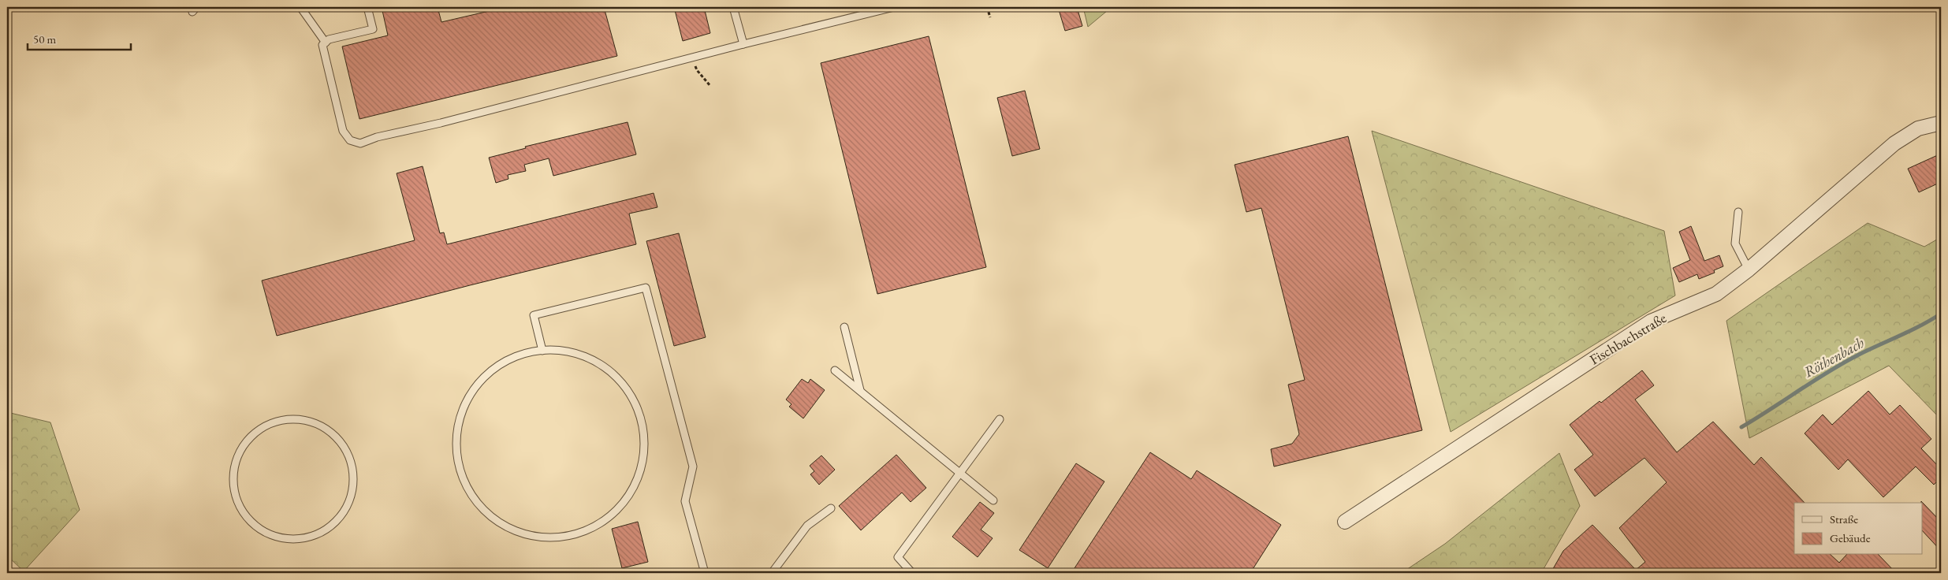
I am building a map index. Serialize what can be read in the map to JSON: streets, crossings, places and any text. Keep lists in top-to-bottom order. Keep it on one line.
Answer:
{"streets":{"street":["Fischbachstraße"]},"water":["Röthenbach"],"legend":["Straße","Gebäude"],"scale_bar":"50 m"}
